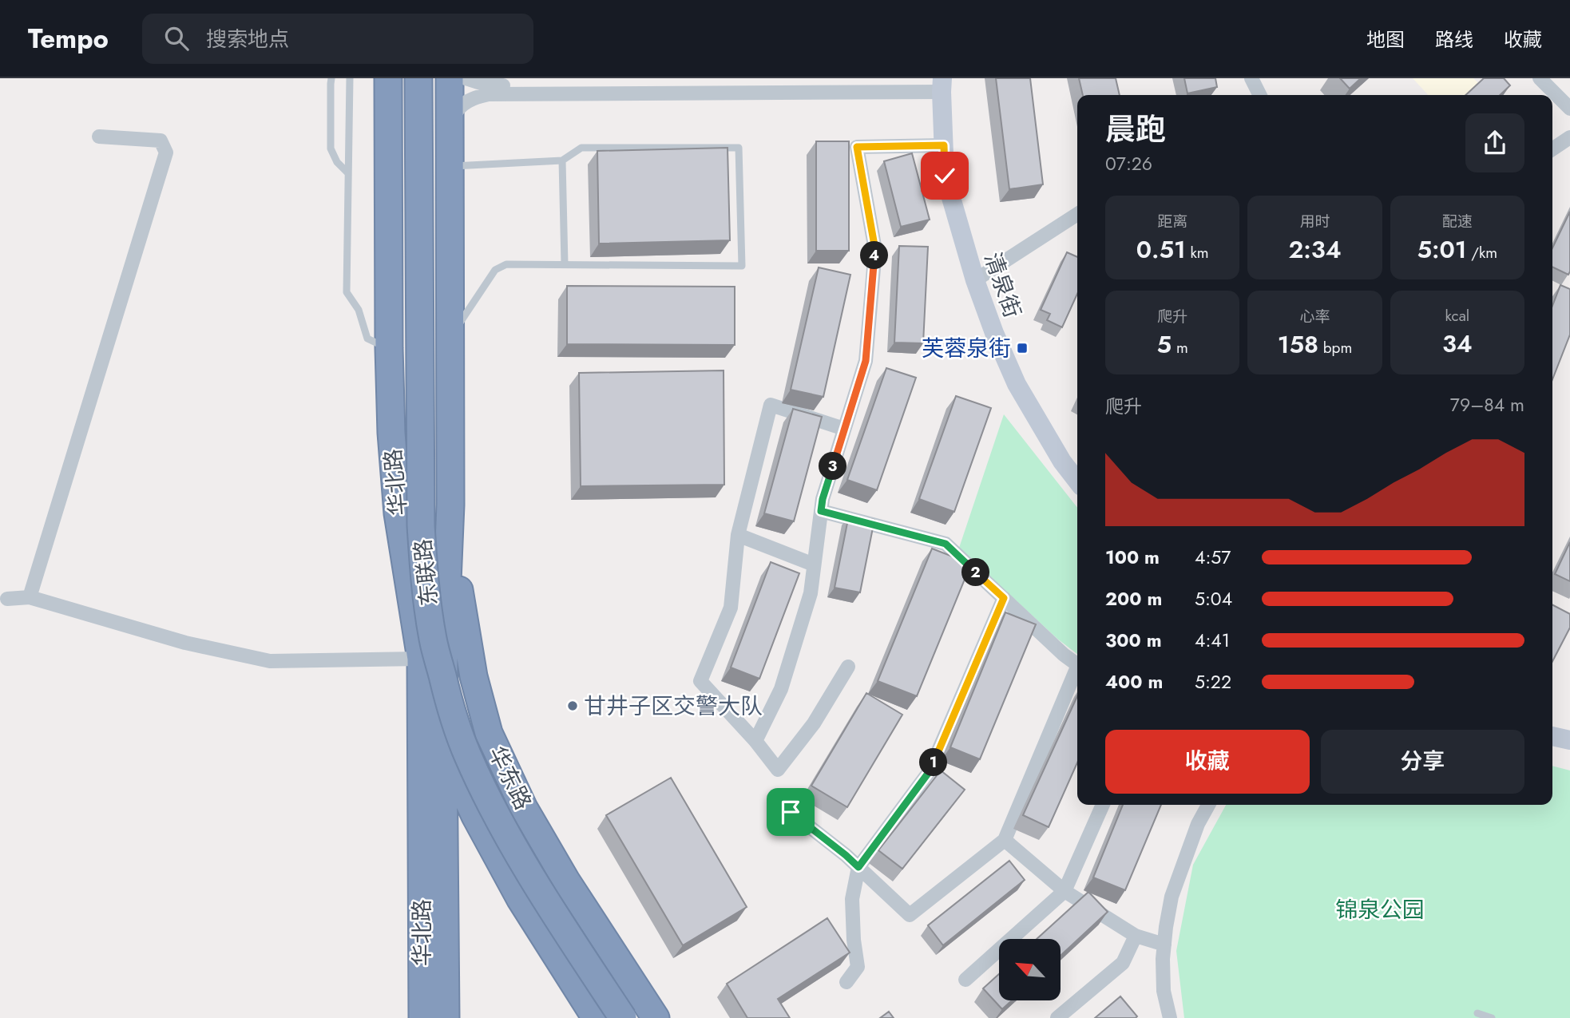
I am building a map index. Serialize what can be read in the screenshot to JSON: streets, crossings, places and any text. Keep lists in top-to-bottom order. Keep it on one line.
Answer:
{"streets":{"highway":["华北路","东联路","华东路"],"street":["清泉街"]},"crossings":[["华北路","华东路"]],"parks":["锦泉公园"],"places":{"transit":["芙蓉泉街"],"other":["甘井子区交警大队"]},"north":"top left","page":{"header":"Tempo","search":"搜索地点","nav":["地图","路线","收藏"],"heading":["晨跑","07:26"],"stats":[["距离","0.51 km"],["用时","2:34"],["配速","5:01 /km"],["爬升","5 m"],["心率","158 bpm"],["kcal","34"]],"pins":["4","3","2","1"],"chart":["爬升","79–84 m"],"list":[{"name":"100 m","note":"4:57"},{"name":"200 m","note":"5:04"},{"name":"300 m","note":"4:41"},{"name":"400 m","note":"5:22"}],"buttons":["收藏","分享"]}}
